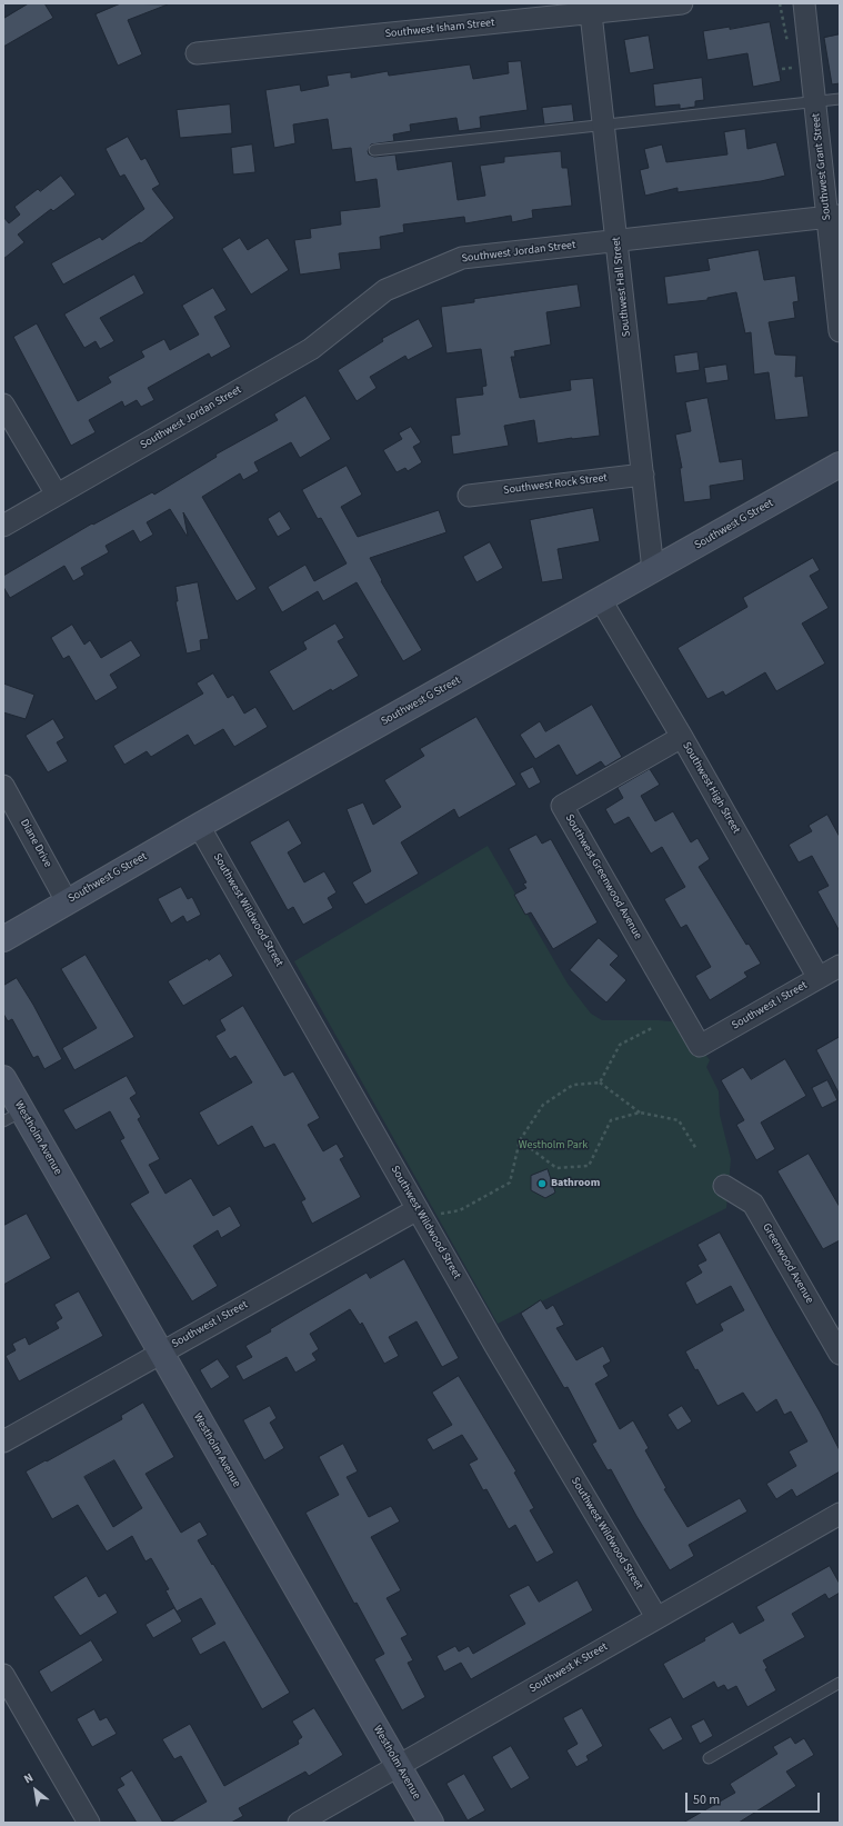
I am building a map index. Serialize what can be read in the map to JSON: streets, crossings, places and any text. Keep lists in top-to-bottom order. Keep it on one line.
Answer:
{"streets":{"main road":["Southwest G Street","Westholm Avenue"],"street":["Southwest Isham Street","Southwest Grant Street","Southwest Jordan Street","Southwest Hall Street","Southwest Rock Street","Southwest High Street","Diane Drive","Southwest Greenwood Avenue","Southwest Wildwood Street","Southwest I Street","Greenwood Avenue","Southwest K Street"]},"crossings":[["Southwest Isham Street","Southwest Hall Street"],["Southwest Grant Street","Southwest Jordan Street"],["Southwest Jordan Street","Southwest Hall Street"],["Southwest Hall Street","Southwest Rock Street"],["Southwest Hall Street","Southwest G Street"],["Southwest G Street","Southwest High Street"],["Southwest G Street","Diane Drive"],["Southwest G Street","Southwest Wildwood Street"],["Southwest High Street","Southwest Greenwood Avenue"],["Southwest High Street","Southwest I Street"],["Southwest Greenwood Avenue","Southwest I Street"],["Southwest Wildwood Street","Southwest I Street"],["Southwest Wildwood Street","Southwest K Street"],["Southwest I Street","Westholm Avenue"],["Westholm Avenue","Southwest K Street"]],"parks":["Westholm Park"],"places":["Bathroom"],"scale_bar":"50 m","north":"top left"}
